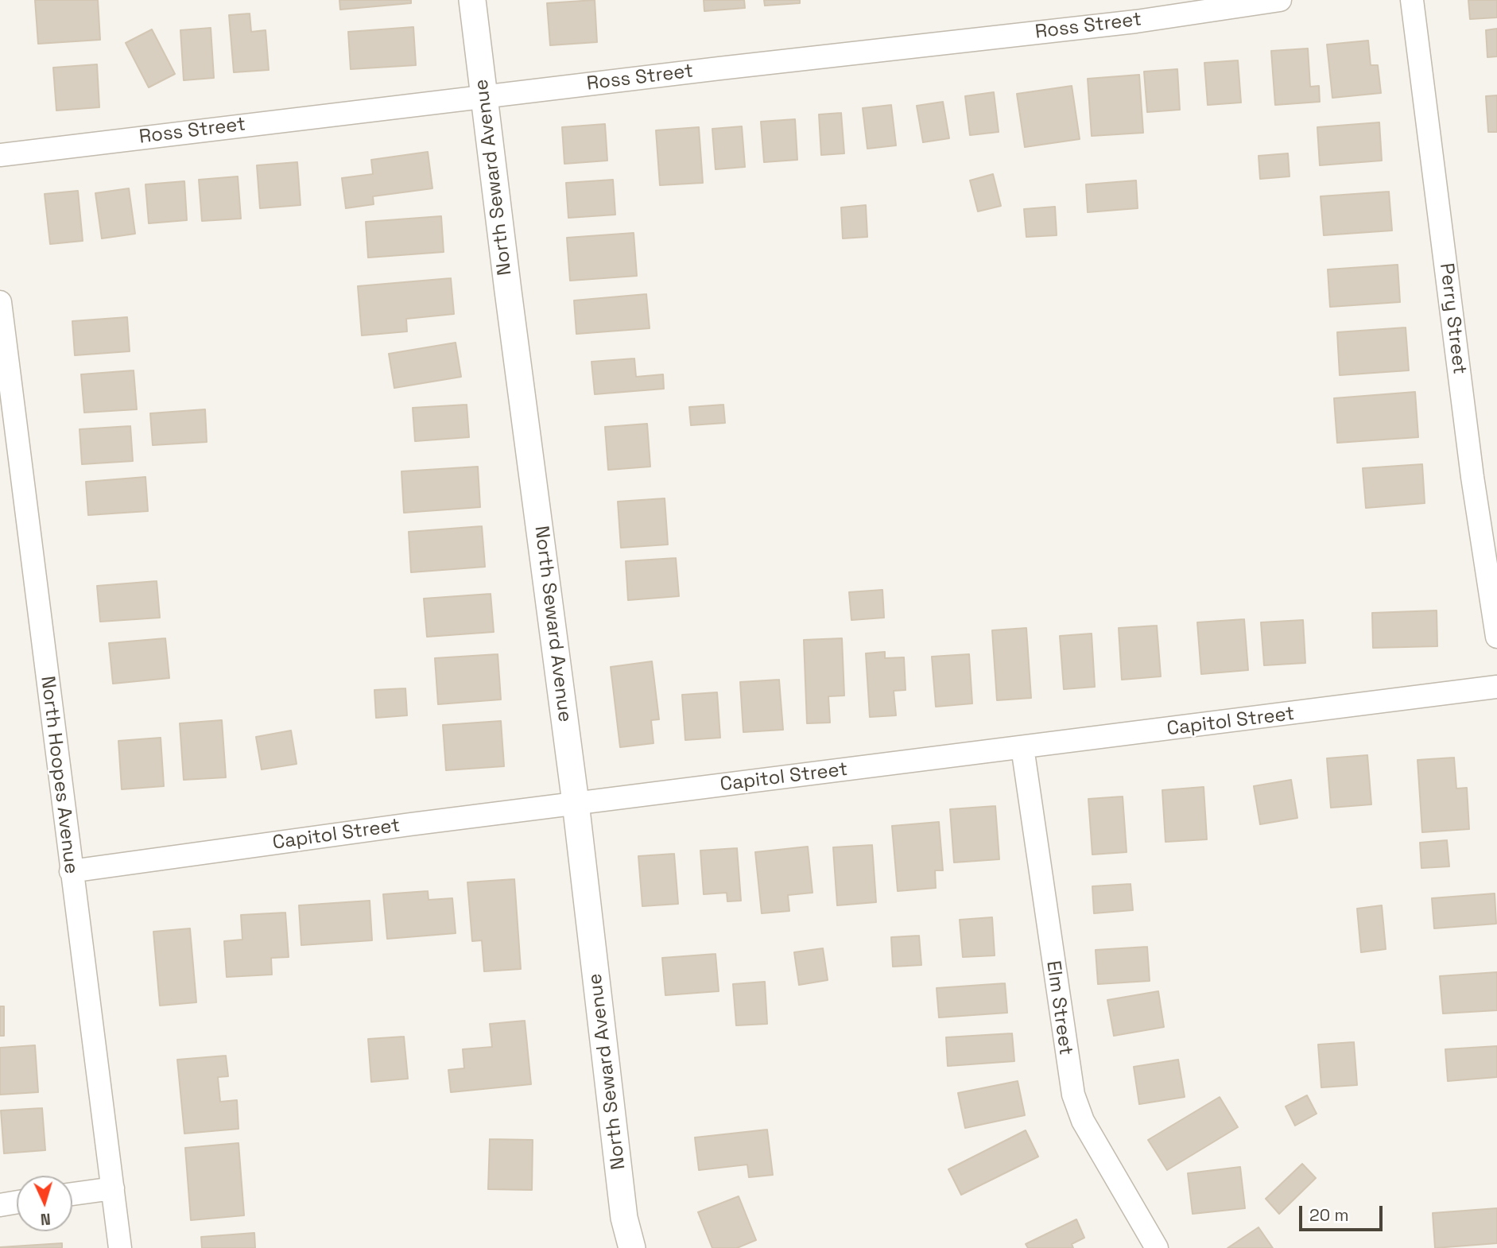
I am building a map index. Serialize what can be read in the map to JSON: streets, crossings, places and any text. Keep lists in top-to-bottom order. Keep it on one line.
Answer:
{"streets":{"street":["Ross Street","North Seward Avenue","Perry Street","Capitol Street","North Hoopes Avenue","Elm Street"]},"crossings":[["Ross Street","North Seward Avenue"],["North Seward Avenue","Capitol Street"],["Capitol Street","North Hoopes Avenue"],["Capitol Street","Elm Street"]],"scale_bar":"20 m","north":"bottom"}
